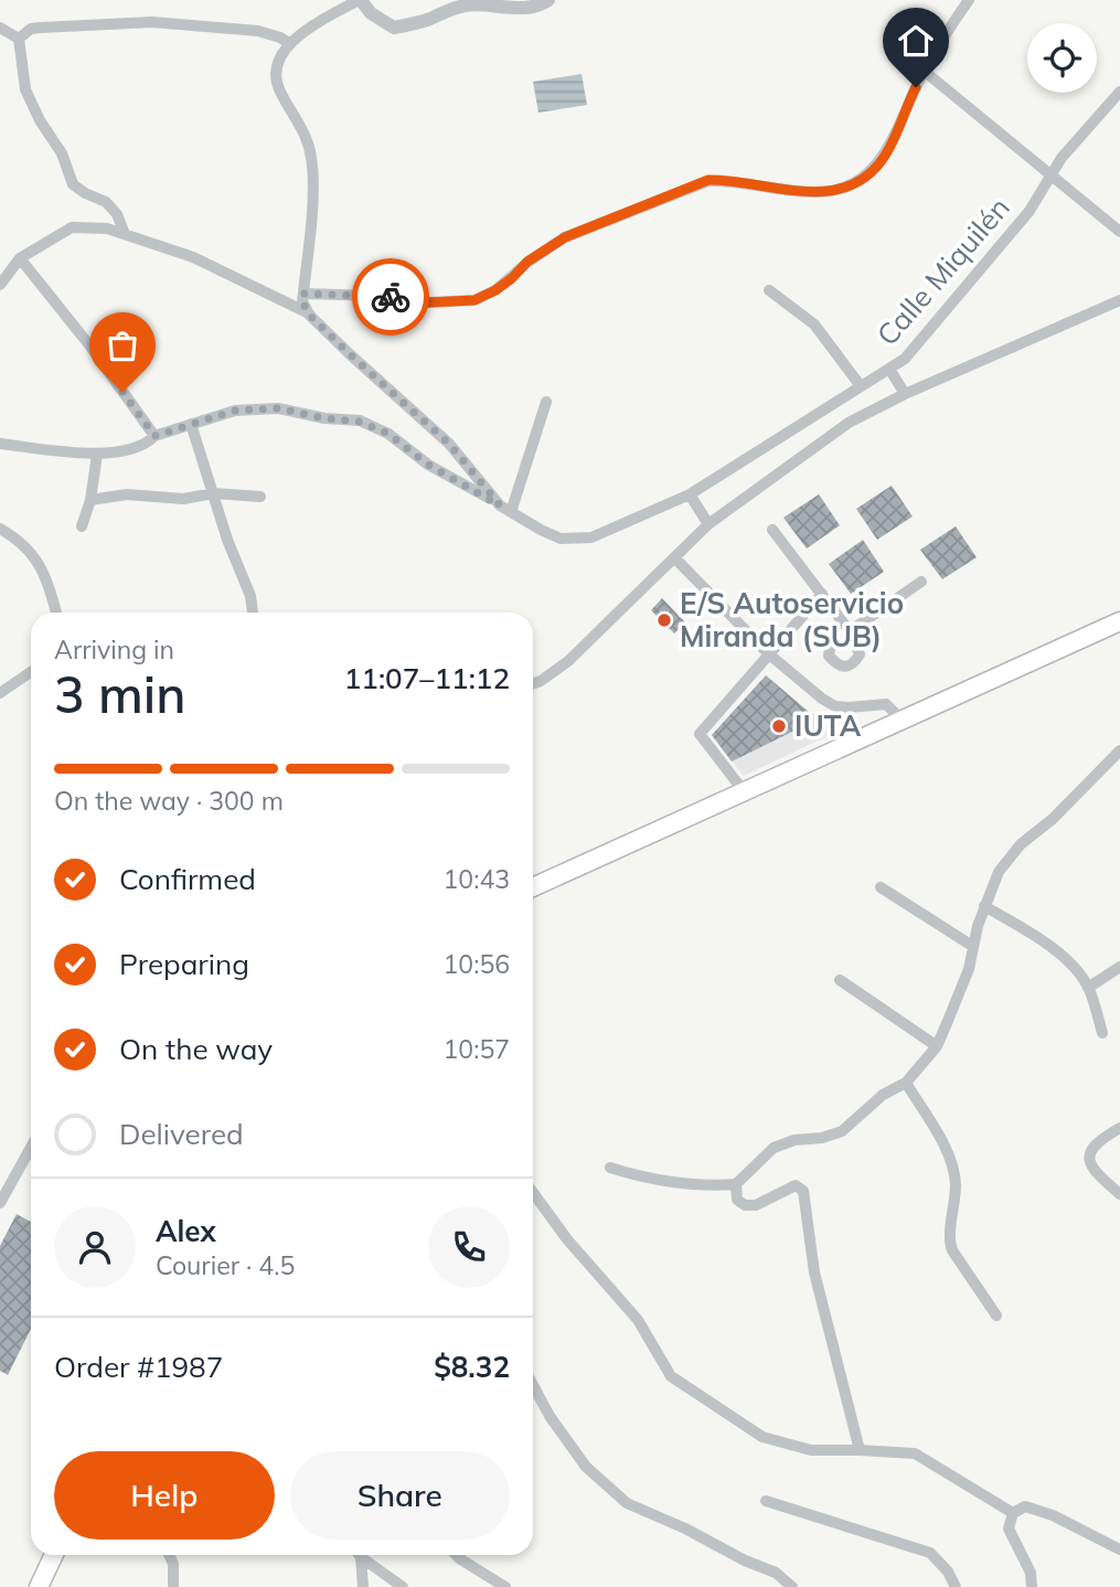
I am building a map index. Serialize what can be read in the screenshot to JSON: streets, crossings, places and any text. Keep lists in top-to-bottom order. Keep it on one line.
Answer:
{"streets":{"street":["Calle Miquilén"]},"places":["E/S Autoservicio Miranda (SUB)","IUTA"],"page":{"heading":["3 min","Arriving in","11:07–11:12"],"panel":["Alex","Courier · 4.5","Order #1987","$8.32"],"bar":"On the way · 300 m","list":[["Confirmed","10:43"],["Preparing","10:56"],["On the way","10:57"],"Delivered"],"buttons":["Help","Share"]}}
